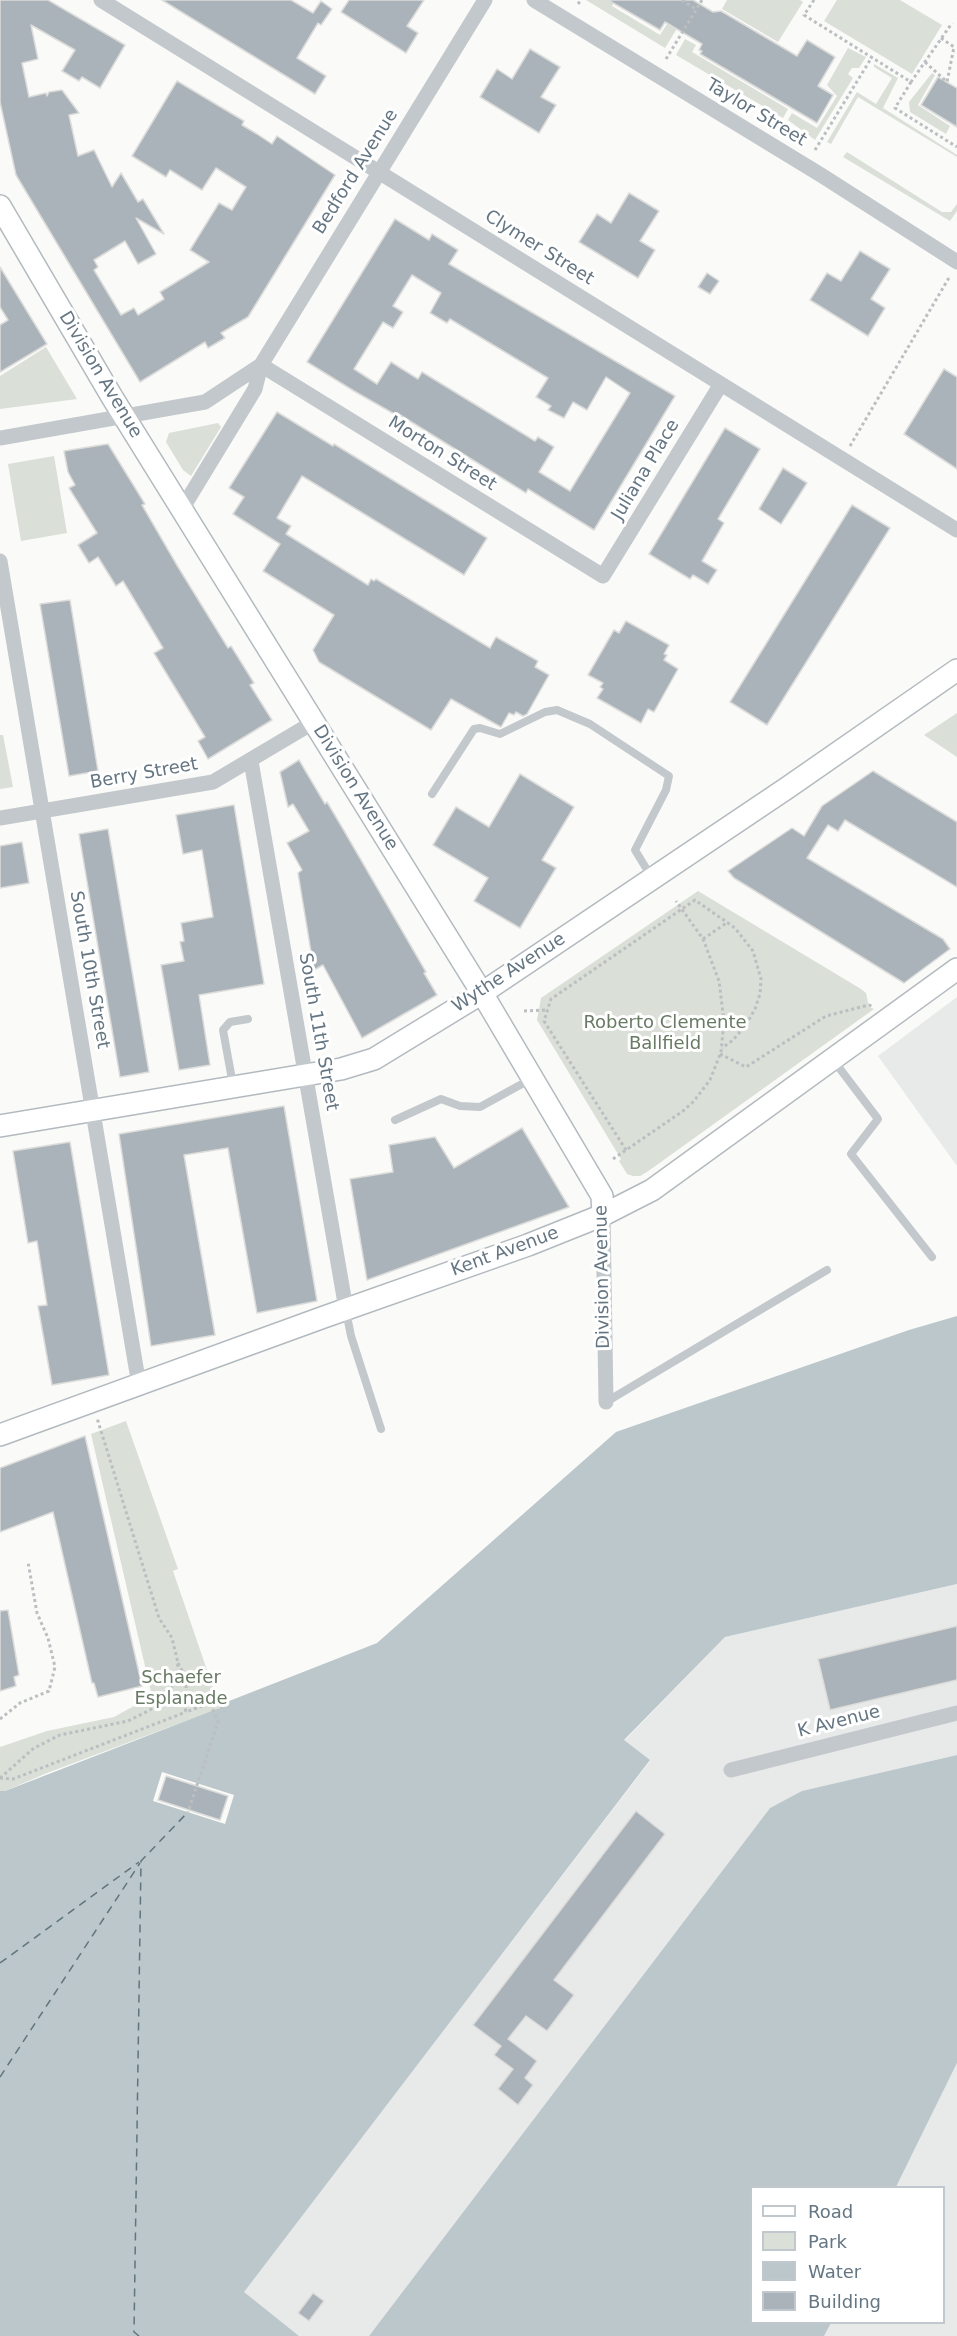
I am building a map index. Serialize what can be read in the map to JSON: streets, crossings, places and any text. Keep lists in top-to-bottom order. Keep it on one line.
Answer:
{"streets":{"main road":["Division Avenue","Wythe Avenue","Kent Avenue"],"street":["Taylor Street","Bedford Avenue","Clymer Street","Morton Street","Juliana Place","Berry Street","South 10th Street","South 11th Street","K Avenue"]},"crossings":[["Bedford Avenue","Clymer Street"],["Bedford Avenue","Division Avenue"],["Bedford Avenue","Morton Street"],["Clymer Street","Juliana Place"],["Division Avenue","Berry Street"],["Division Avenue","Wythe Avenue"],["Division Avenue","Kent Avenue"],["Morton Street","Juliana Place"],["Berry Street","South 10th Street"],["Berry Street","South 11th Street"],["South 10th Street","Wythe Avenue"],["South 10th Street","Kent Avenue"],["Wythe Avenue","South 11th Street"],["South 11th Street","Kent Avenue"]],"parks":["Roberto Clemente Ballfield","Schaefer Esplanade"],"legend":["Road","Park","Water","Building"]}
